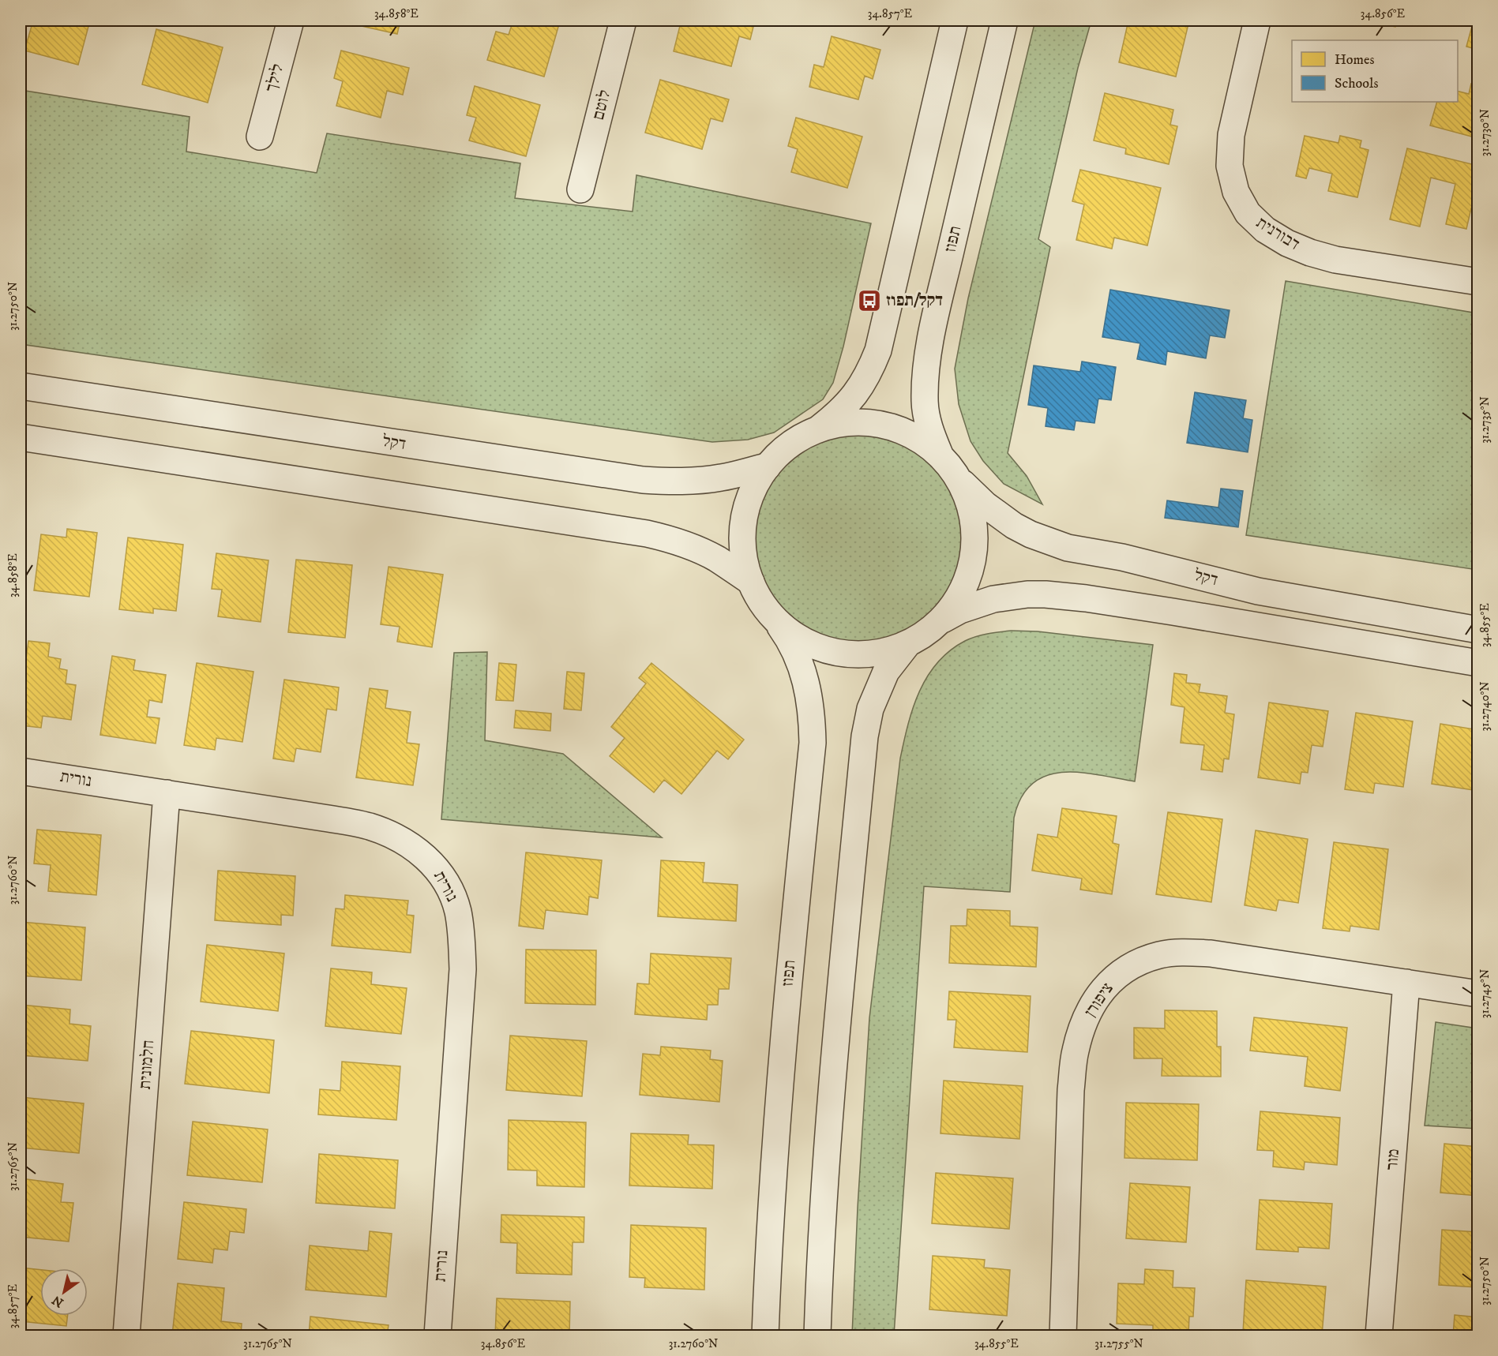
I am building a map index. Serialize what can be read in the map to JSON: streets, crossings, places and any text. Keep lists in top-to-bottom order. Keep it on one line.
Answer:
{"streets":{"street":["לילך","לוטם","דבורנית","תפוז","דקל","נורית","ציפורן","חלמונית","מור"]},"crossings":[["תפוז","דקל"],["נורית","חלמונית"],["ציפורן","מור"]],"places":{"bus stop":["דקל/תפוז"]},"legend":["Homes","Schools"],"north":"bottom left","coordinates":["34.858°E","34.857°E","34.856°E","31.2730°N","31.2750°N","31.2735°N","34.855°E","31.2740°N","31.2760°N","31.2745°N","31.2765°N","31.2755°N"]}
